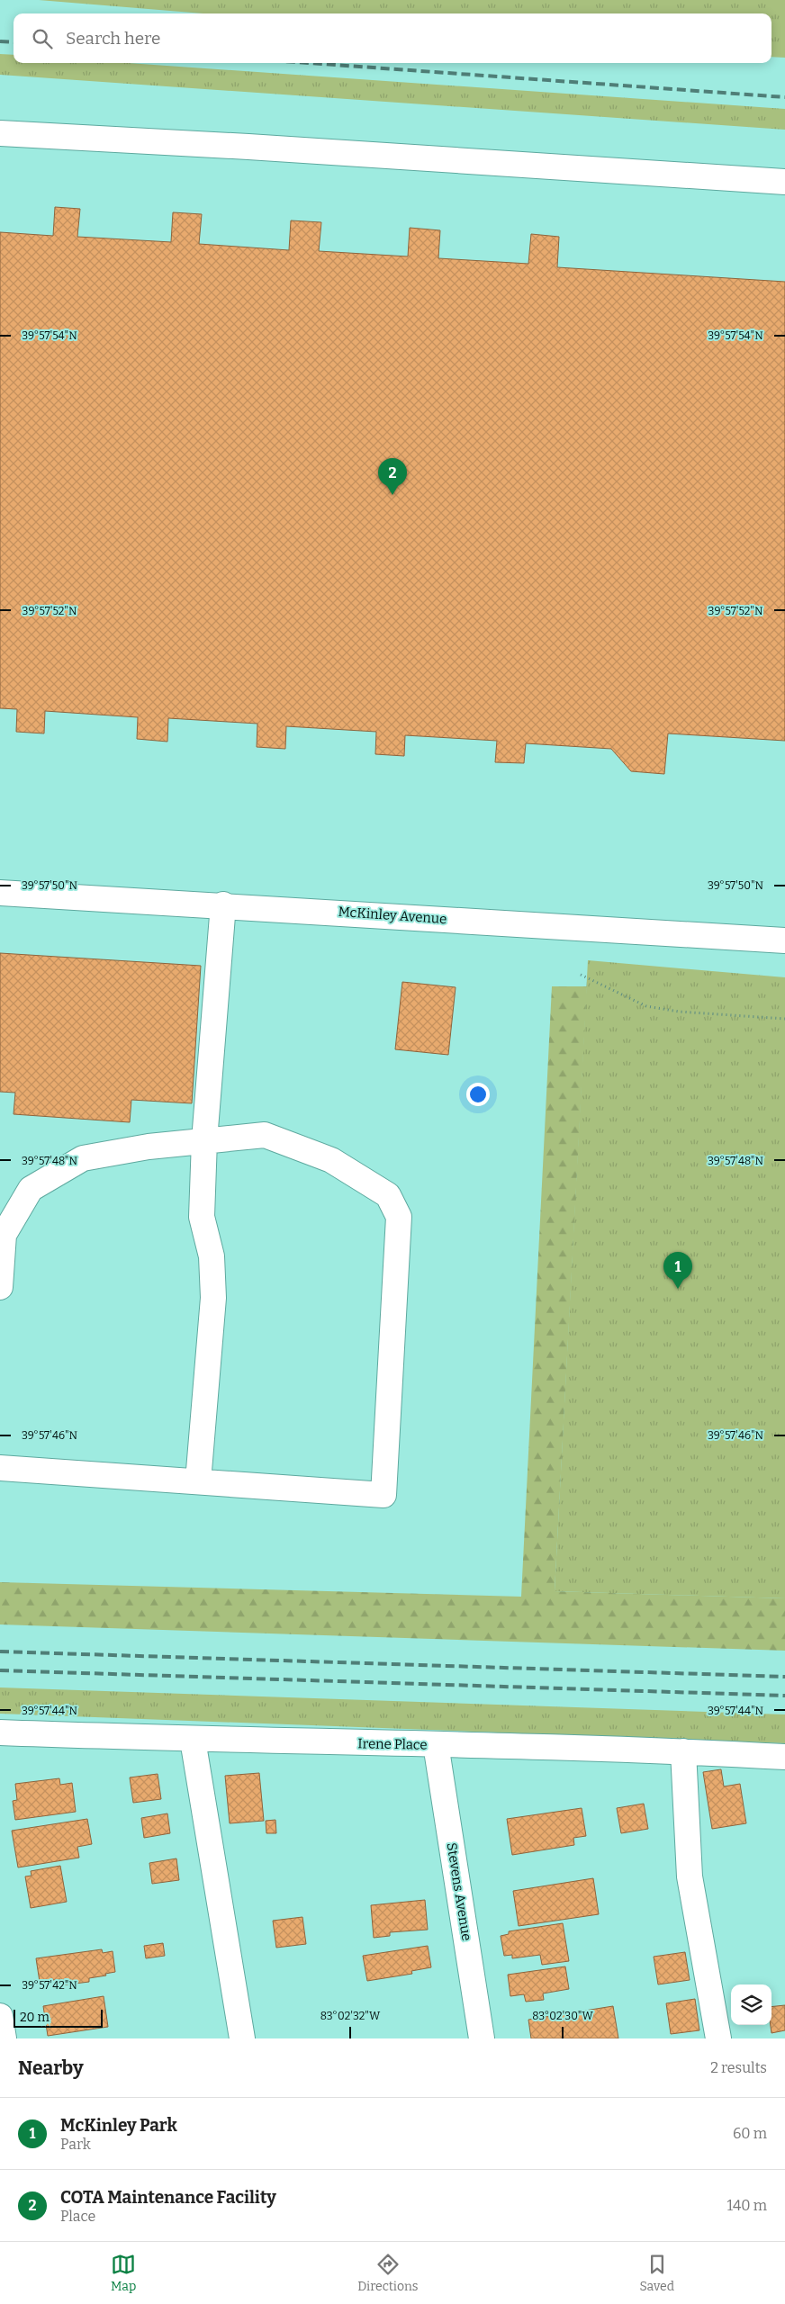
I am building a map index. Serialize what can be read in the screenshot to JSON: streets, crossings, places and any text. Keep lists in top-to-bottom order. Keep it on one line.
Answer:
{"streets":{"main road":["McKinley Avenue","Irene Place","Stevens Avenue"]},"crossings":[["Irene Place","Stevens Avenue"]],"scale_bar":"20 m","page":{"search":"Search here","pins":["2","1"],"scale":"20 m","heading":["Nearby","2 results"],"list":[{"mark":"1","name":"McKinley Park","note":"Park","value":"60 m"},{"mark":"2","name":"COTA Maintenance Facility","note":"Place","value":"140 m"}],"nav":["Map","Directions","Saved"]},"coordinates":["39°57'54\"N","39°57'52\"N","39°57'50\"N","39°57'48\"N","39°57'46\"N","39°57'44\"N","39°57'42\"N","83°02'32\"W","83°02'30\"W"]}
